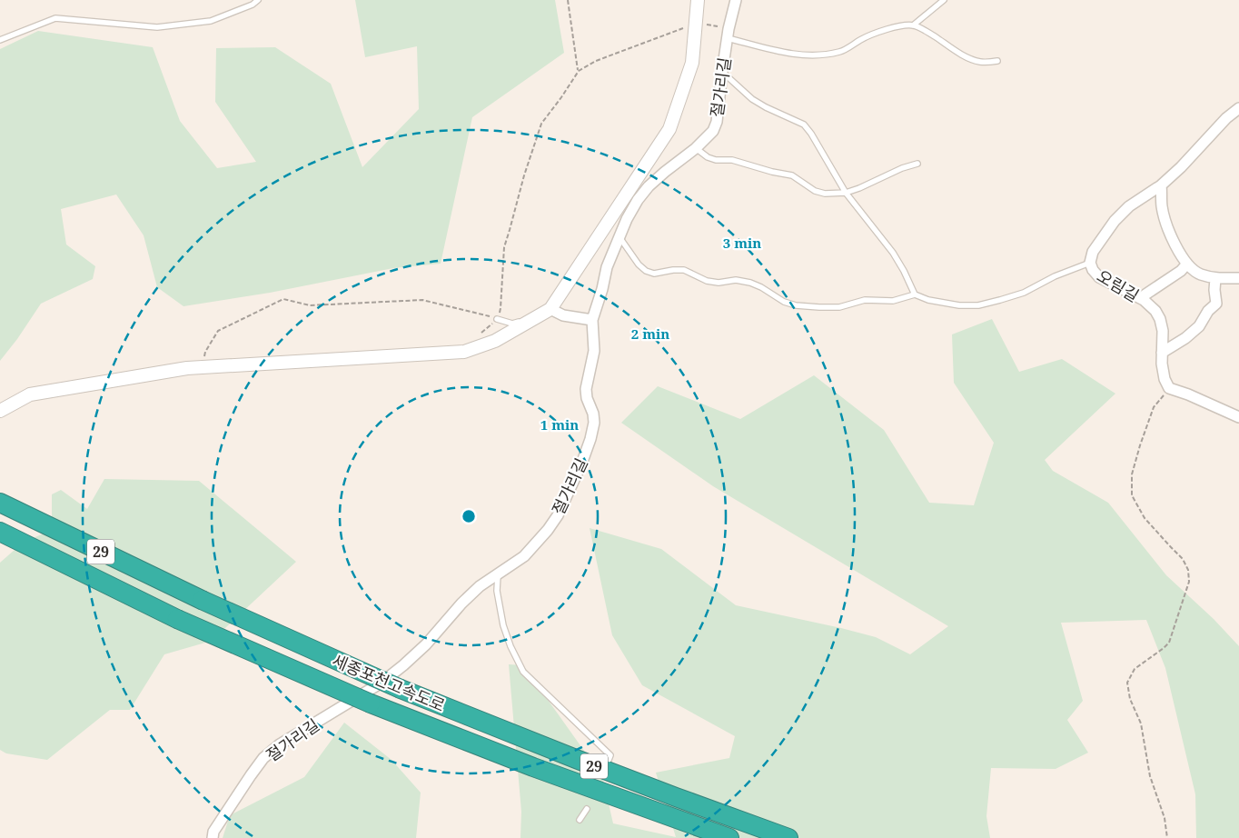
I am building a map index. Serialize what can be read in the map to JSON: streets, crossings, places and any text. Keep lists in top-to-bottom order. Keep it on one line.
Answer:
{"streets":{"highway":["29","세종포천고속도로"],"street":["절가리길","오림길"]},"rings":["3 min","2 min","1 min"]}
